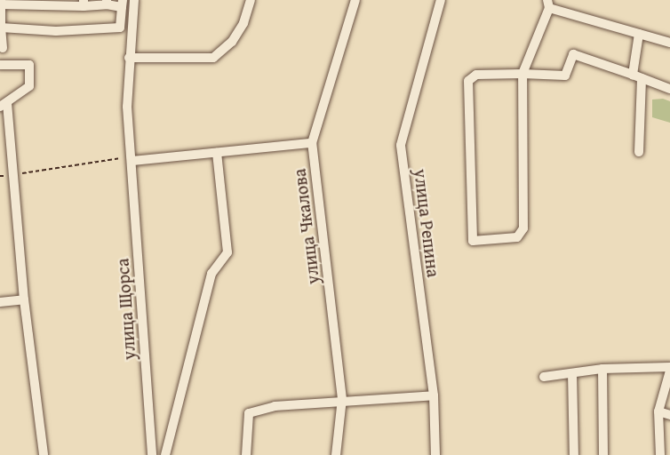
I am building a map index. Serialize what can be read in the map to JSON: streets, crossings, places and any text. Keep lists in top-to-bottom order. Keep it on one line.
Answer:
{"streets":{"street":["улица Репина","улица Чкалова","улица Щорса"]}}
